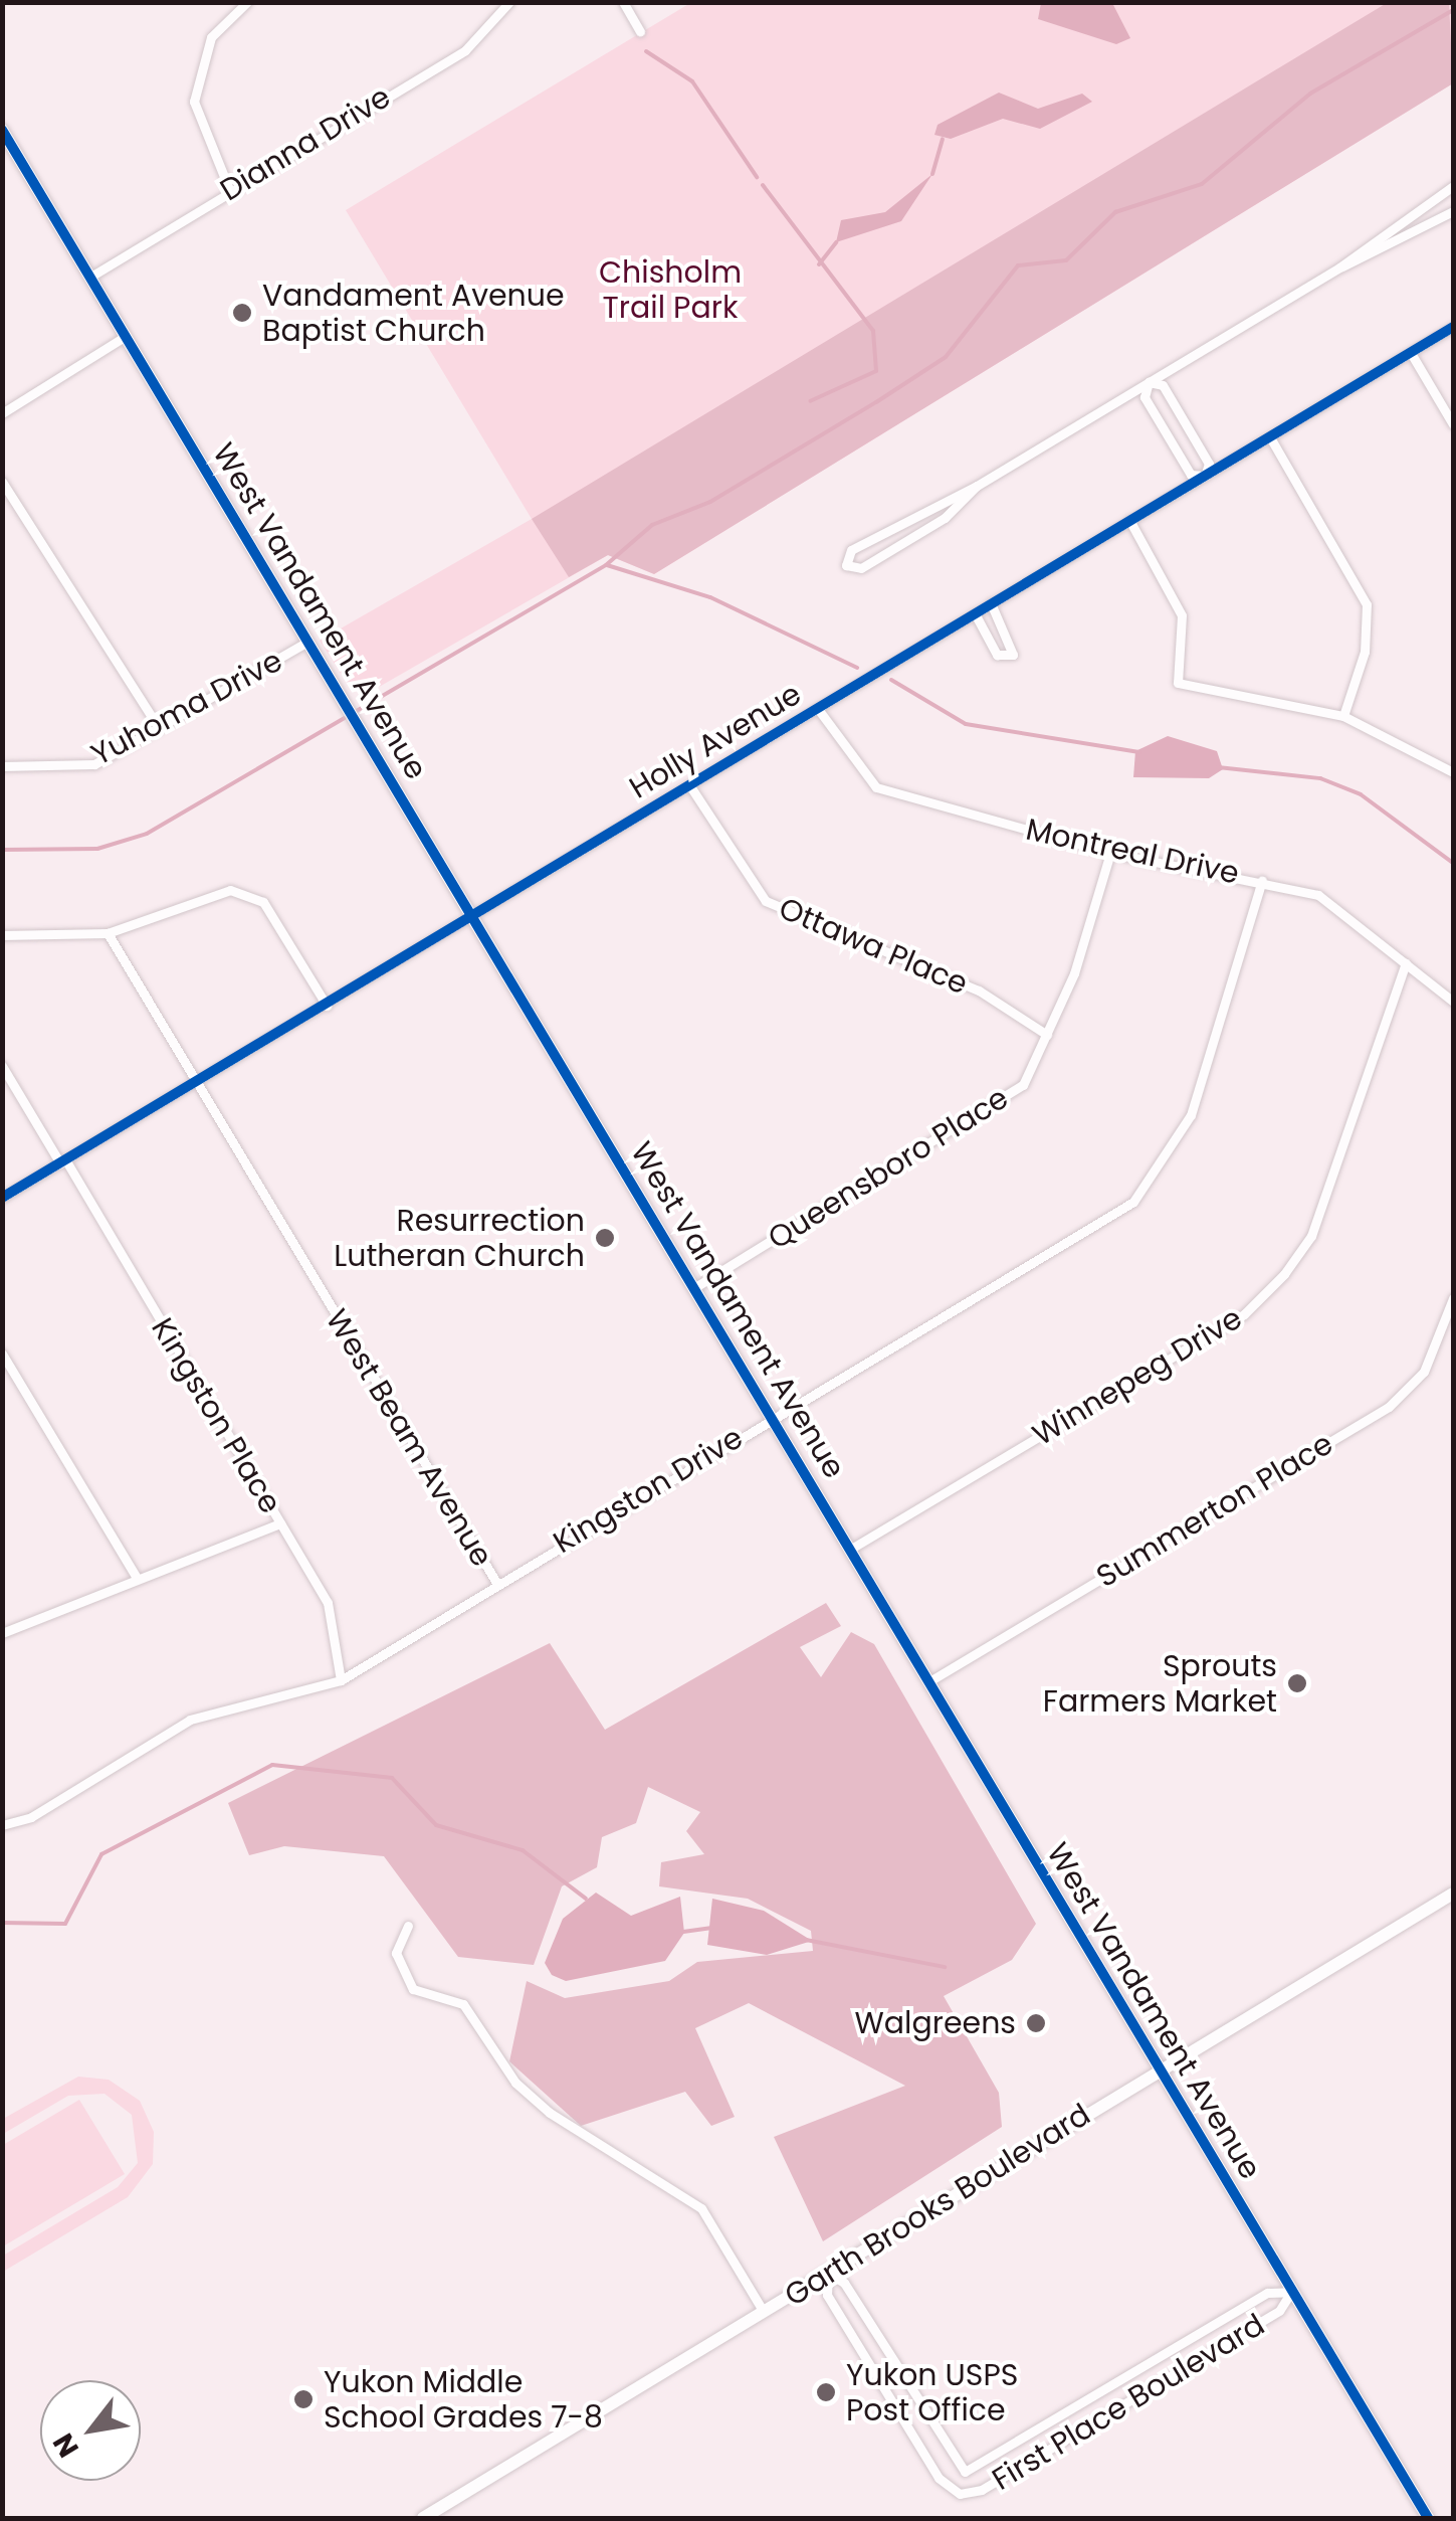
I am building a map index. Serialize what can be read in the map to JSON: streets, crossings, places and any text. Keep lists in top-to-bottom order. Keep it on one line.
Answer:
{"streets":{"street":["Dianna Drive","West Vandament Avenue","Yuhoma Drive","Holly Avenue","Montreal Drive","Ottawa Place","Queensboro Place","Winnepeg Drive","Kingston Place","West Beam Avenue","Kingston Drive","Summerton Place","Garth Brooks Boulevard","First Place Boulevard"]},"crossings":[["Dianna Drive","West Vandament Avenue"],["West Vandament Avenue","Yuhoma Drive"],["West Vandament Avenue","Holly Avenue"],["West Vandament Avenue","Queensboro Place"],["West Vandament Avenue","Winnepeg Drive"],["West Vandament Avenue","Kingston Drive"],["West Vandament Avenue","Summerton Place"],["West Vandament Avenue","Garth Brooks Boulevard"],["West Vandament Avenue","First Place Boulevard"],["Holly Avenue","Montreal Drive"],["Holly Avenue","Ottawa Place"],["Holly Avenue","Kingston Place"],["Holly Avenue","West Beam Avenue"],["Montreal Drive","Queensboro Place"],["Montreal Drive","Winnepeg Drive"],["Montreal Drive","Kingston Drive"],["Ottawa Place","Queensboro Place"],["Kingston Place","Kingston Drive"],["West Beam Avenue","Kingston Drive"],["Garth Brooks Boulevard","First Place Boulevard"]],"parks":["Chisholm Trail Park"],"places":["Vandament Avenue Baptist Church","Resurrection Lutheran Church","Sprouts Farmers Market","Walgreens","Yukon USPS Post Office","Yukon Middle School Grades 7-8"],"north":"bottom left"}
